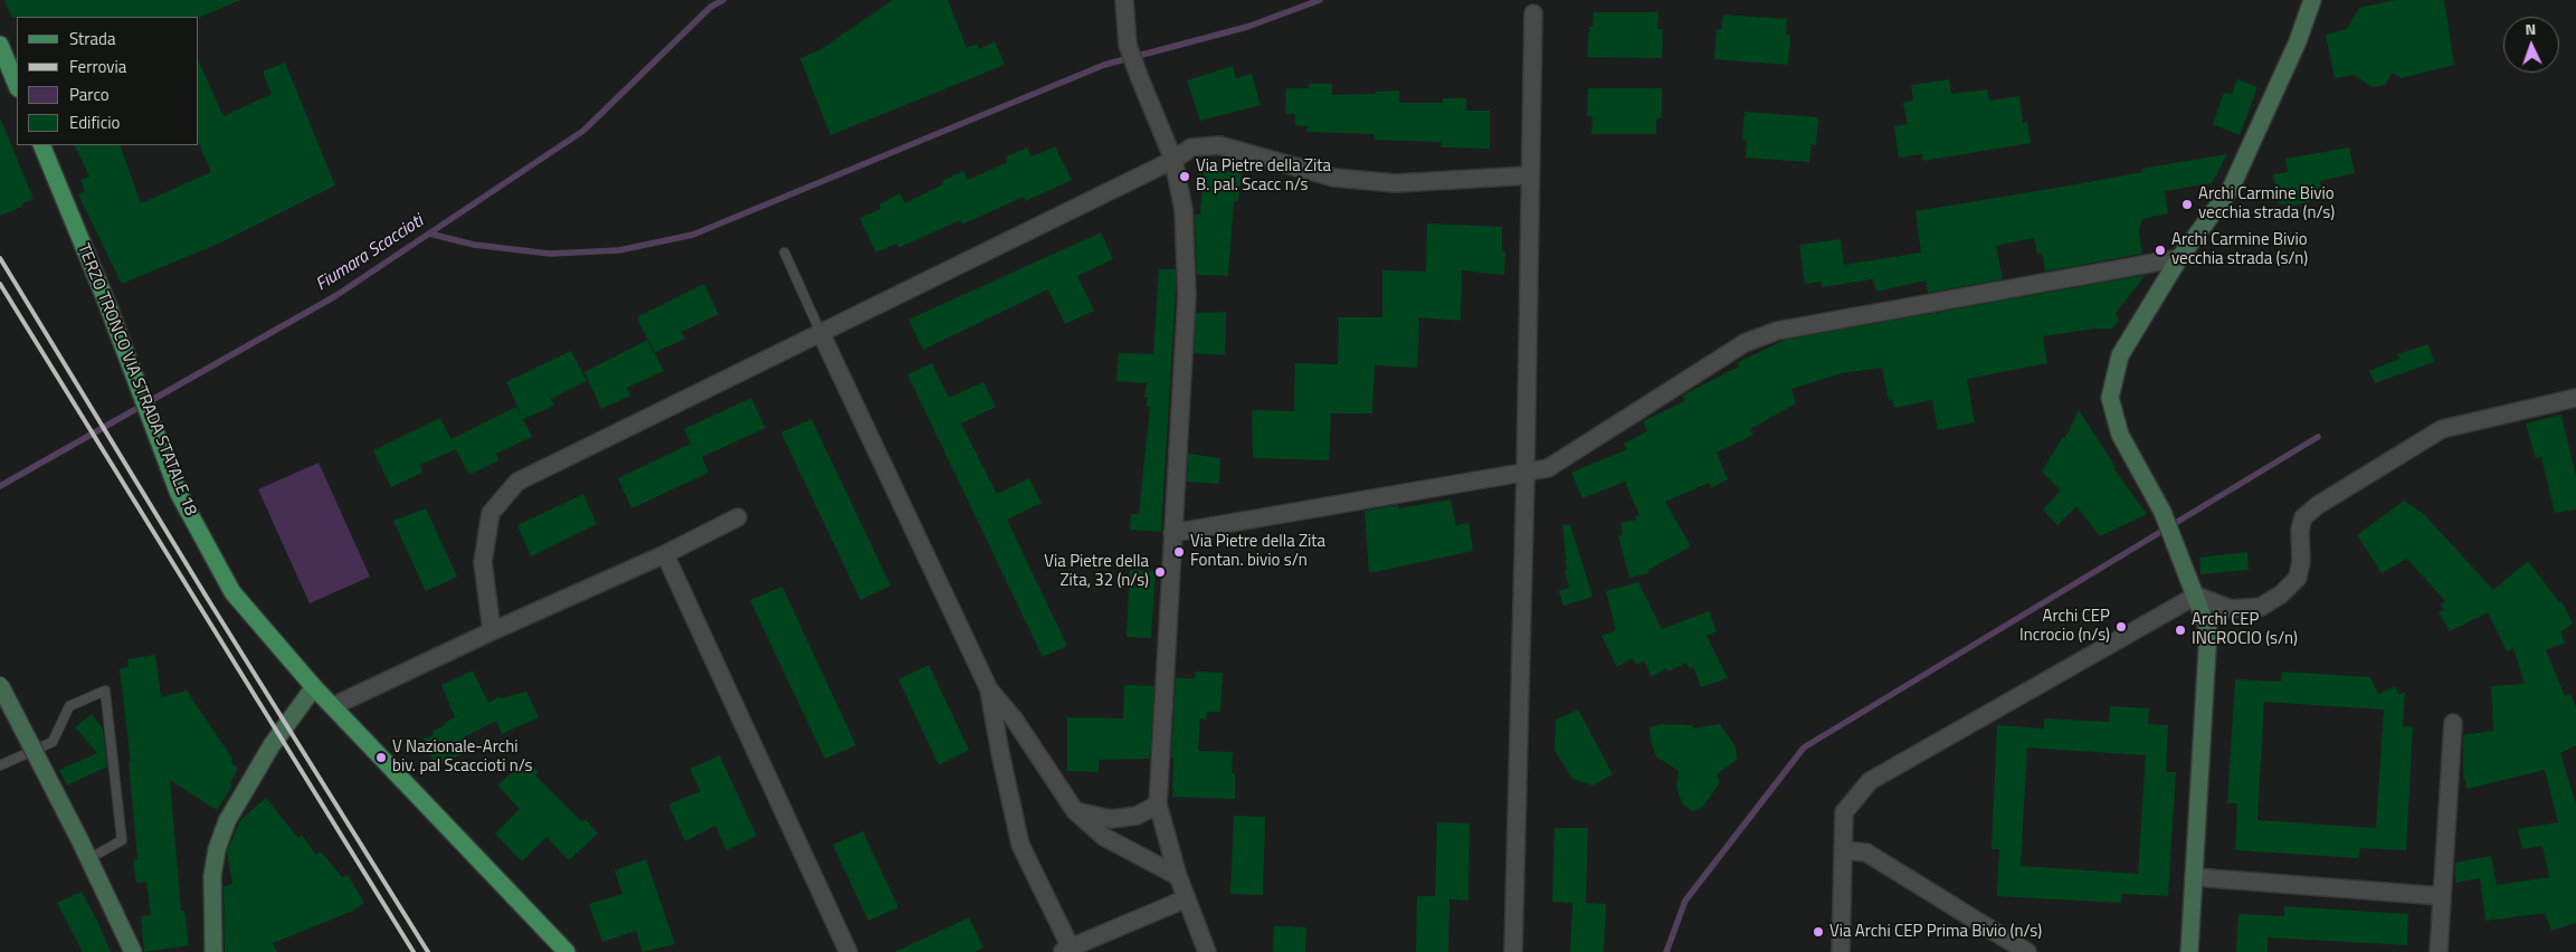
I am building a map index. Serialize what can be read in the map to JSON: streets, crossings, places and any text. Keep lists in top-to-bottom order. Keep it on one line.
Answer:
{"streets":{"main road":["TERZO TRONCO VIA STRADA STATALE 18"]},"water":["Fiumara Scaccioti"],"places":["Via Pietre della Zita B. pal. Scacc n/s","Archi Carmine Bivio vecchia strada (n/s)","Archi Carmine Bivio vecchia strada (s/n)","Via Pietre della Zita Fontan. bivio s/n","Via Pietre della Zita, 32 (n/s)","Archi CEP Incrocio (n/s)","Archi CEP INCROCIO (s/n)","V Nazionale-Archi biv. pal Scaccioti n/s","Via Archi CEP Prima Bivio (n/s)"],"legend":["Strada","Ferrovia","Parco","Edificio"],"north":"top"}
